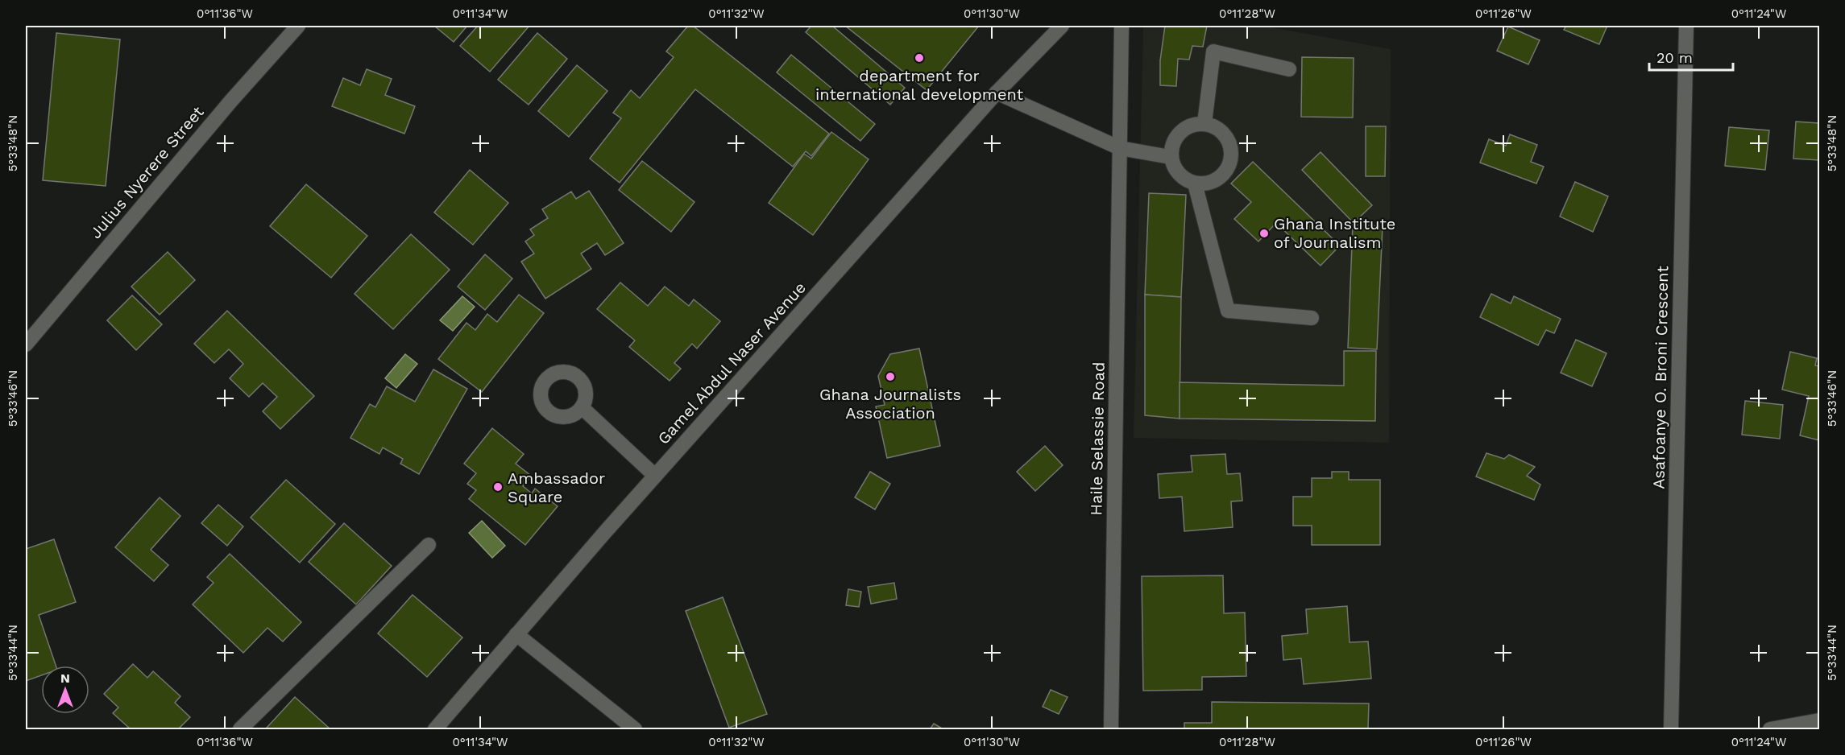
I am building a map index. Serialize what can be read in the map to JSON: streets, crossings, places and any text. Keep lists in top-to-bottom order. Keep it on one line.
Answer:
{"streets":{"street":["Julius Nyerere Street","Gamel Abdul Naser Avenue","Asafoanye O. Broni Crescent","Haile Selassie Road"]},"places":["department for international development","Ghana Institute of Journalism","Ghana Journalists Association","Ambassador Square"],"scale_bar":"20 m","north":"top","coordinates":["0°11'36\"W","0°11'34\"W","0°11'32\"W","0°11'30\"W","0°11'28\"W","0°11'26\"W","0°11'24\"W","5°33'48\"N","5°33'46\"N","5°33'44\"N"]}
